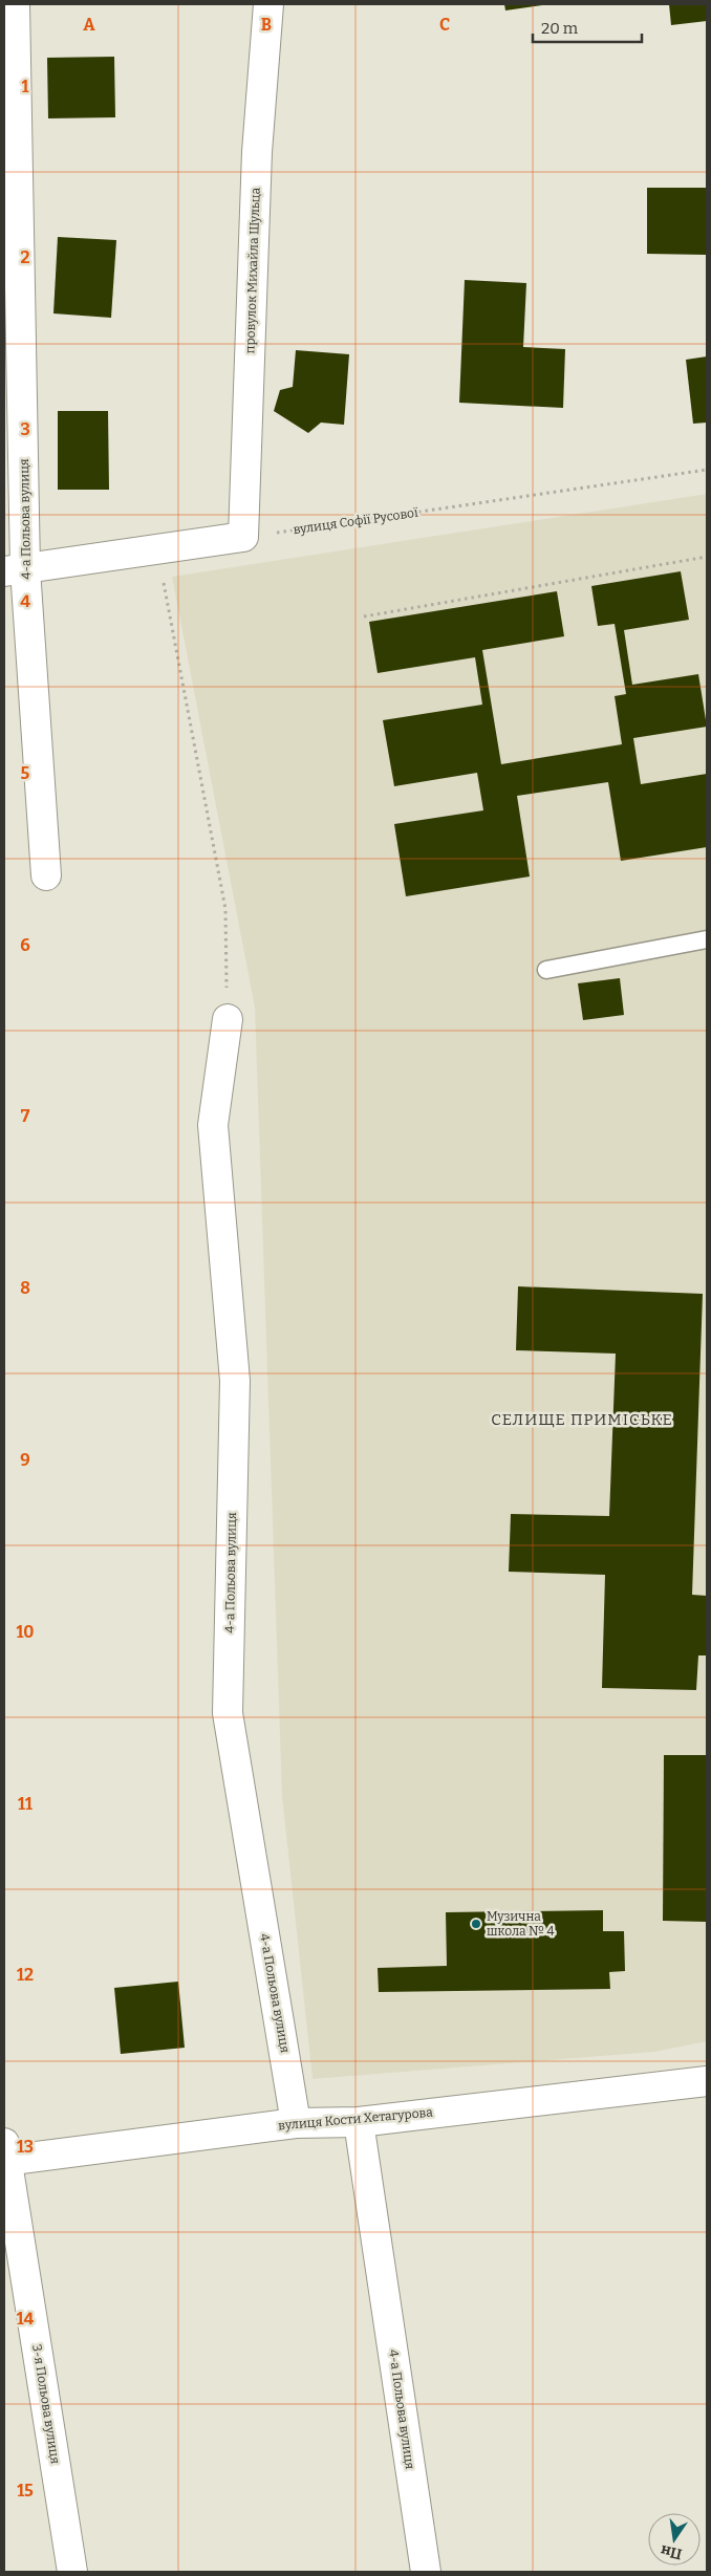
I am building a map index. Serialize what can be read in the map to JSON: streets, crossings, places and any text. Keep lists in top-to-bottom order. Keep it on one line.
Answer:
{"streets":{"street":["провулок Михайла Шульца","4-а Польова вулиця","вулиця Кости Хетагурова","3-я Польова вулиця"],"path":["вулиця Софії Русової"]},"crossings":[["провулок Михайла Шульца","вулиця Софії Русової"],["4-а Польова вулиця","вулиця Кости Хетагурова"],["вулиця Кости Хетагурова","3-я Польова вулиця"]],"districts":["СЕЛИЩЕ ПРИМІСЬКЕ"],"places":["Музична школа № 4"],"scale_bar":"20 m","north":"bottom","grid":{"columns":["A","B","C"],"rows":["1","2","3","4","5","6","7","8","9","10","11","12","13","14","15"]}}
